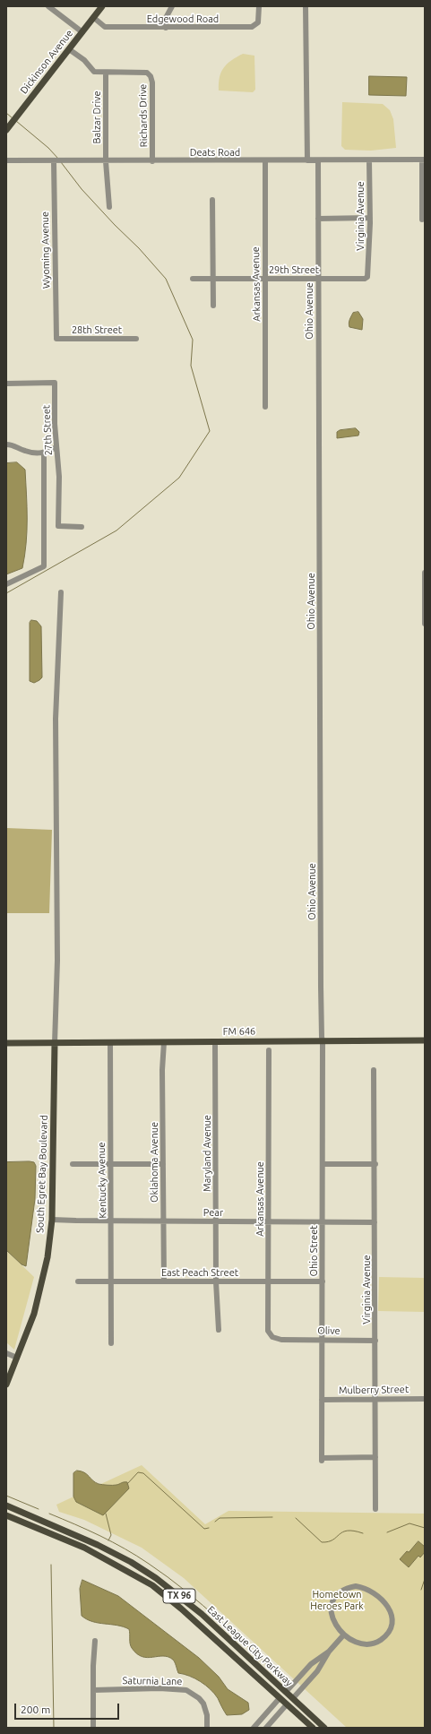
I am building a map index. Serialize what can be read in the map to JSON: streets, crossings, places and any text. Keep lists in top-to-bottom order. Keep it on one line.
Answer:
{"streets":{"main road":["Dickinson Avenue","FM 646","South Egret Bay Boulevard","TX 96","East League City Parkway"],"street":["Edgewood Road","Richards Drive","Balzar Drive","Deats Road","Virginia Avenue","Wyoming Avenue","29th Street","Arkansas Avenue","Ohio Avenue","28th Street","27th Street","Maryland Avenue","Oklahoma Avenue","Kentucky Avenue","Pear","Ohio Street","East Peach Street","Olive","Mulberry Street","Saturnia Lane"]},"crossings":[["Edgewood Road","Dickinson Avenue"],["Dickinson Avenue","Richards Drive"],["Richards Drive","Balzar Drive"],["Richards Drive","Deats Road"],["Balzar Drive","Deats Road"],["Deats Road","Virginia Avenue"],["Deats Road","Wyoming Avenue"],["Deats Road","Arkansas Avenue"],["Deats Road","Ohio Avenue"],["Virginia Avenue","29th Street"],["Virginia Avenue","Pear"],["Virginia Avenue","Ohio Street"],["Virginia Avenue","Olive"],["Virginia Avenue","Mulberry Street"],["Wyoming Avenue","28th Street"],["29th Street","Arkansas Avenue"],["29th Street","Ohio Avenue"],["Arkansas Avenue","Pear"],["Arkansas Avenue","East Peach Street"],["Arkansas Avenue","Olive"],["Ohio Avenue","FM 646"],["Ohio Avenue","Ohio Street"],["FM 646","Maryland Avenue"],["FM 646","Oklahoma Avenue"],["FM 646","South Egret Bay Boulevard"],["FM 646","Kentucky Avenue"],["FM 646","Ohio Street"],["Maryland Avenue","Pear"],["Maryland Avenue","East Peach Street"],["Oklahoma Avenue","Pear"],["Oklahoma Avenue","East Peach Street"],["South Egret Bay Boulevard","Pear"],["Kentucky Avenue","Pear"],["Kentucky Avenue","East Peach Street"],["Pear","Ohio Street"],["Ohio Street","East Peach Street"],["Ohio Street","Olive"],["Ohio Street","Mulberry Street"]],"parks":["Hometown Heroes Park"],"scale_bar":"200 m"}
